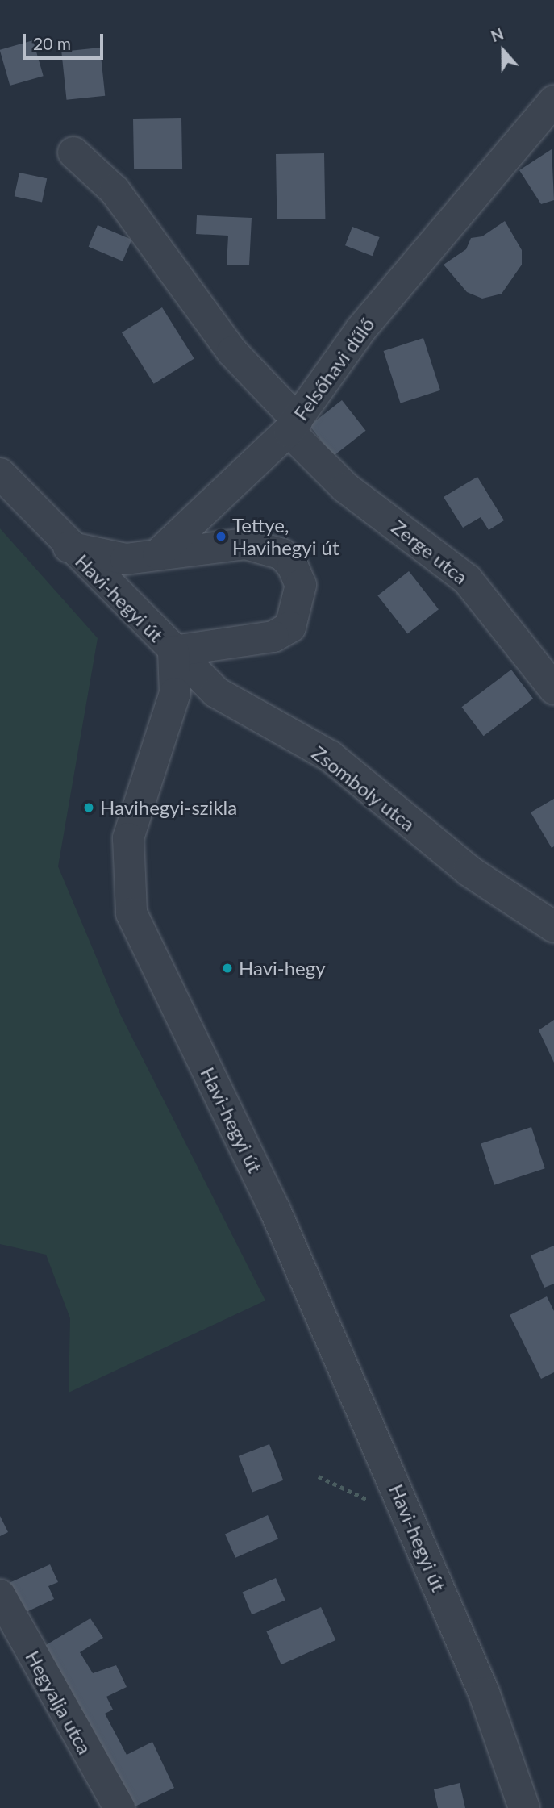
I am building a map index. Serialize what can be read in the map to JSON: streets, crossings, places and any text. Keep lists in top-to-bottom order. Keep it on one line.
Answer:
{"streets":{"street":["Felsőhavi dűlő","Zerge utca","Havi-hegyi út","Zsomboly utca","Hegyalja utca"]},"crossings":[["Felsőhavi dűlő","Zerge utca"],["Havi-hegyi út","Zsomboly utca"]],"places":["Tettye, Havihegyi út","Havihegyi-szikla","Havi-hegy"],"scale_bar":"20 m","north":"top"}
